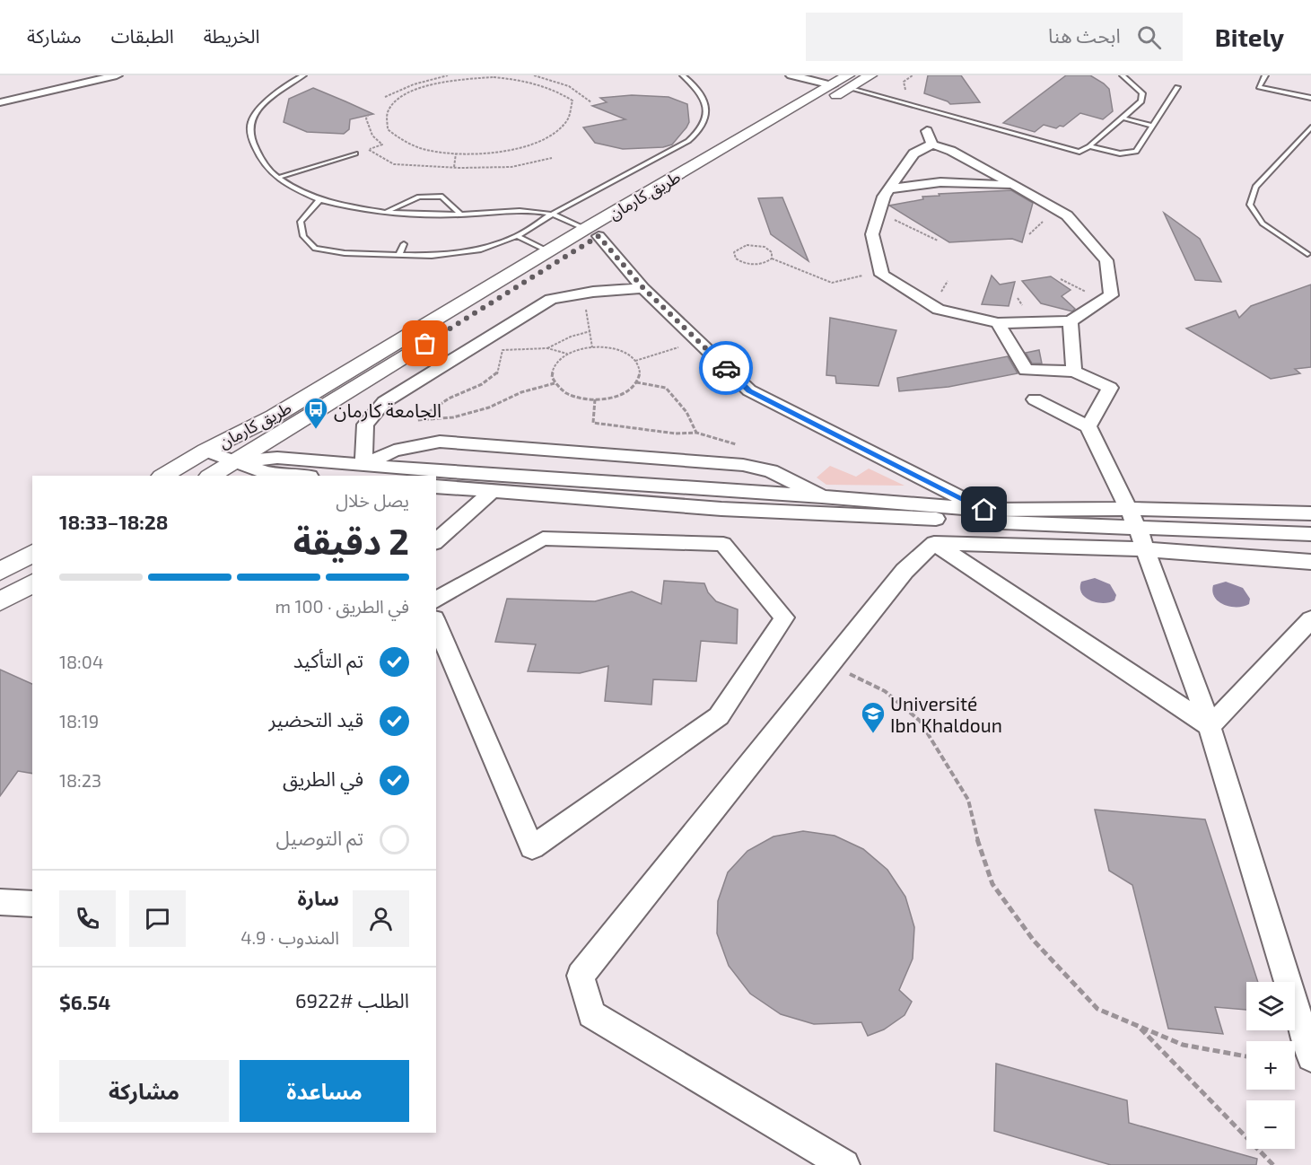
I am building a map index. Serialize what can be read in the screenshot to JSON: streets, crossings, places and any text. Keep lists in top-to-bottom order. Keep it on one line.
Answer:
{"streets":{"street":["طريق كارمان"]},"places":{"bus stop":["الجامعة كارمان"],"school or university":["Université Ibn Khaldoun"]},"page":{"header":"Bitely","search":"ابحث هنا","nav":["الخريطة","الطبقات","مشاركة"],"heading":["2 دقيقة","يصل خلال","18:28–18:33"],"panel":["سارة","المندوب · 4.9","الطلب #6922","$6.54"],"bar":"في الطريق · 100 m","list":[["تم التأكيد","18:04"],["قيد التحضير","18:19"],["في الطريق","18:23"],"تم التوصيل"],"map_buttons":["+","−"],"buttons":["مساعدة","مشاركة"]}}
